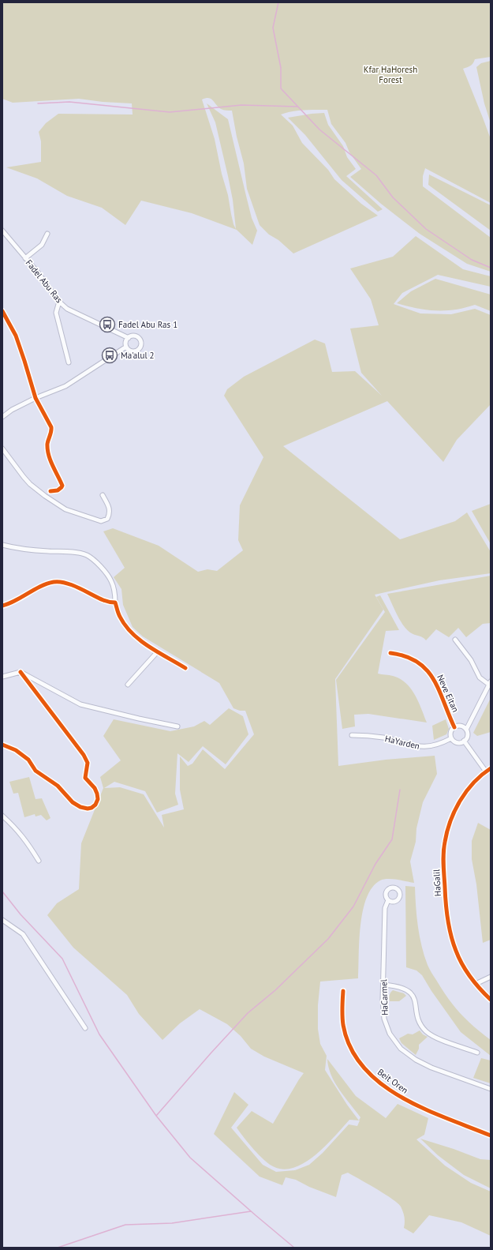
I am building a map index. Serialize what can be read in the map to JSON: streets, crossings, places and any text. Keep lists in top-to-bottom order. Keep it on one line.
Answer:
{"streets":{"street":["Fadel Abu Ras","Neve Eitan","HaYarden","HaGalil","HaCarmel","Beit Oren"]},"crossings":[["Neve Eitan","HaYarden"]],"parks":["Kfar HaHoresh Forest"],"places":{"bus stop":["Fadel Abu Ras 1","Ma'alul 2"]}}
